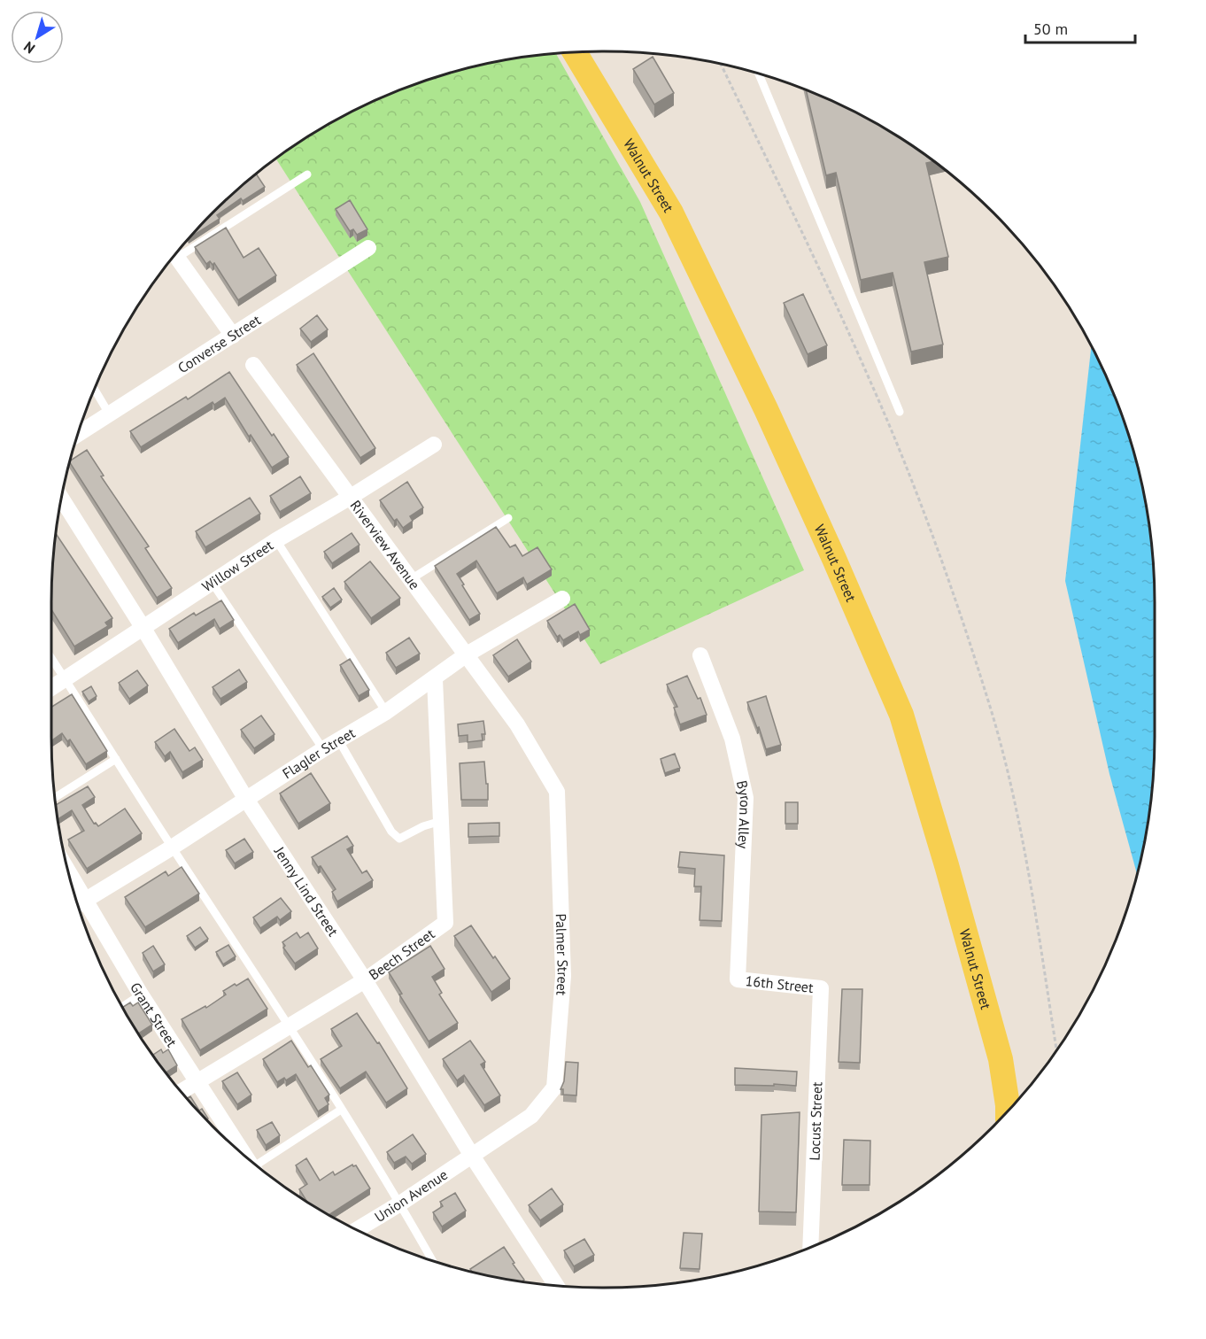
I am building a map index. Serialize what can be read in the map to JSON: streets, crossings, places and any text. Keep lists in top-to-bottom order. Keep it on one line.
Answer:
{"streets":{"main road":["Walnut Street"],"street":["Converse Street","Riverview Avenue","Willow Street","Flagler Street","Byron Alley","Jenny Lind Street","Beech Street","Palmer Street","16th Street","Grant Street","Locust Street","Union Avenue"]},"crossings":[["Riverview Avenue","Willow Street"],["Riverview Avenue","Flagler Street"],["Riverview Avenue","Palmer Street"],["Willow Street","Jenny Lind Street"],["Flagler Street","Jenny Lind Street"],["Flagler Street","Beech Street"],["Flagler Street","Grant Street"],["Byron Alley","16th Street"],["Jenny Lind Street","Beech Street"],["Jenny Lind Street","Palmer Street"],["Jenny Lind Street","Union Avenue"],["Beech Street","Grant Street"],["Palmer Street","Union Avenue"],["16th Street","Locust Street"]],"scale_bar":"50 m","north":"bottom left"}
